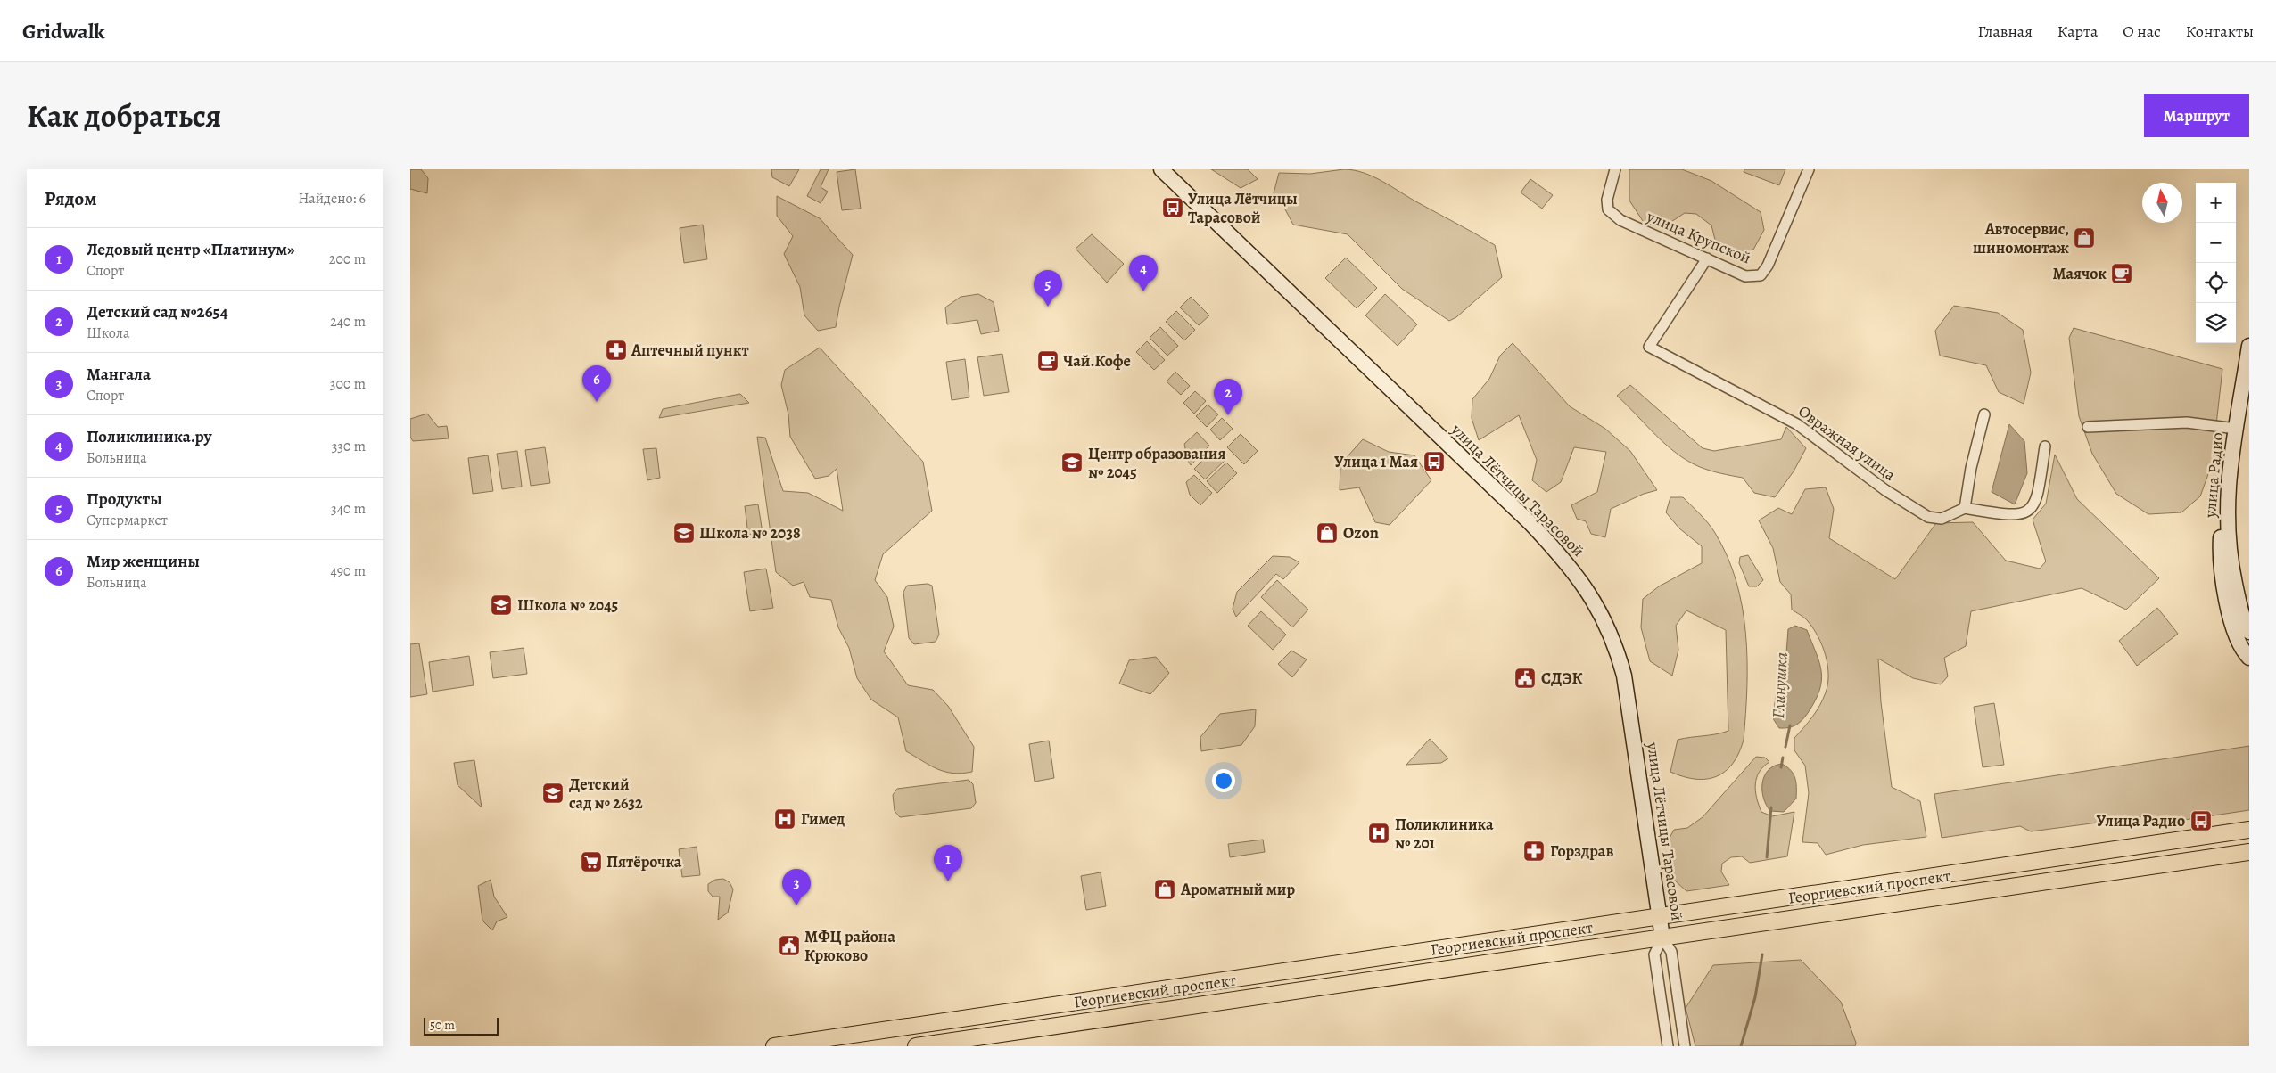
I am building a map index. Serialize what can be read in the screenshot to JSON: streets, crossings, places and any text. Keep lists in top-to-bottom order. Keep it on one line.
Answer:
{"streets":{"main road":["улица Радио","улица Лётчицы Тарасовой","Георгиевский проспект"],"street":["улица Крупской","Овражная улица"]},"crossings":[["улица Крупской","Овражная улица"],["улица Лётчицы Тарасовой","Георгиевский проспект"]],"water":["Глинушка"],"places":{"bus stop":["Улица Лётчицы Тарасовой","Улица 1 Мая","Улица Радио"],"shop":["Автосервис, шиномонтаж","Ozon","Ароматный мир"],"cafe":["Маячок","Чай.Кофе"],"pharmacy":["Аптечный пункт","Горздрав"],"school or university":["Центр образования № 2045","Школа № 2038","Школа № 2045","Детский сад № 2632"],"public building":["СДЭК","МФЦ района Крюково"],"hospital":["Гимед","Поликлиника № 201"],"supermarket":["Пятёрочка"]},"scale_bar":"50 m","north":"top","page":{"header":"Gridwalk","nav":["Главная","Карта","О нас","Контакты"],"title":"Как добраться","buttons":"Маршрут","heading":["Рядом","Найдено: 6"],"map_buttons":["+","−"],"list":[{"mark":"1","name":"Ледовый центр «Платинум»","note":"Спорт","value":"200 m"},{"mark":"2","name":"Детский сад №2654","note":"Школа","value":"240 m"},{"mark":"3","name":"Мангала","note":"Спорт","value":"300 m"},{"mark":"4","name":"Поликлиника.ру","note":"Больница","value":"330 m"},{"mark":"5","name":"Продукты","note":"Супермаркет","value":"340 m"},{"mark":"6","name":"Мир женщины","note":"Больница","value":"490 m"}],"pins":["4","5","6","2","1","3"],"scale":"50 m"}}
